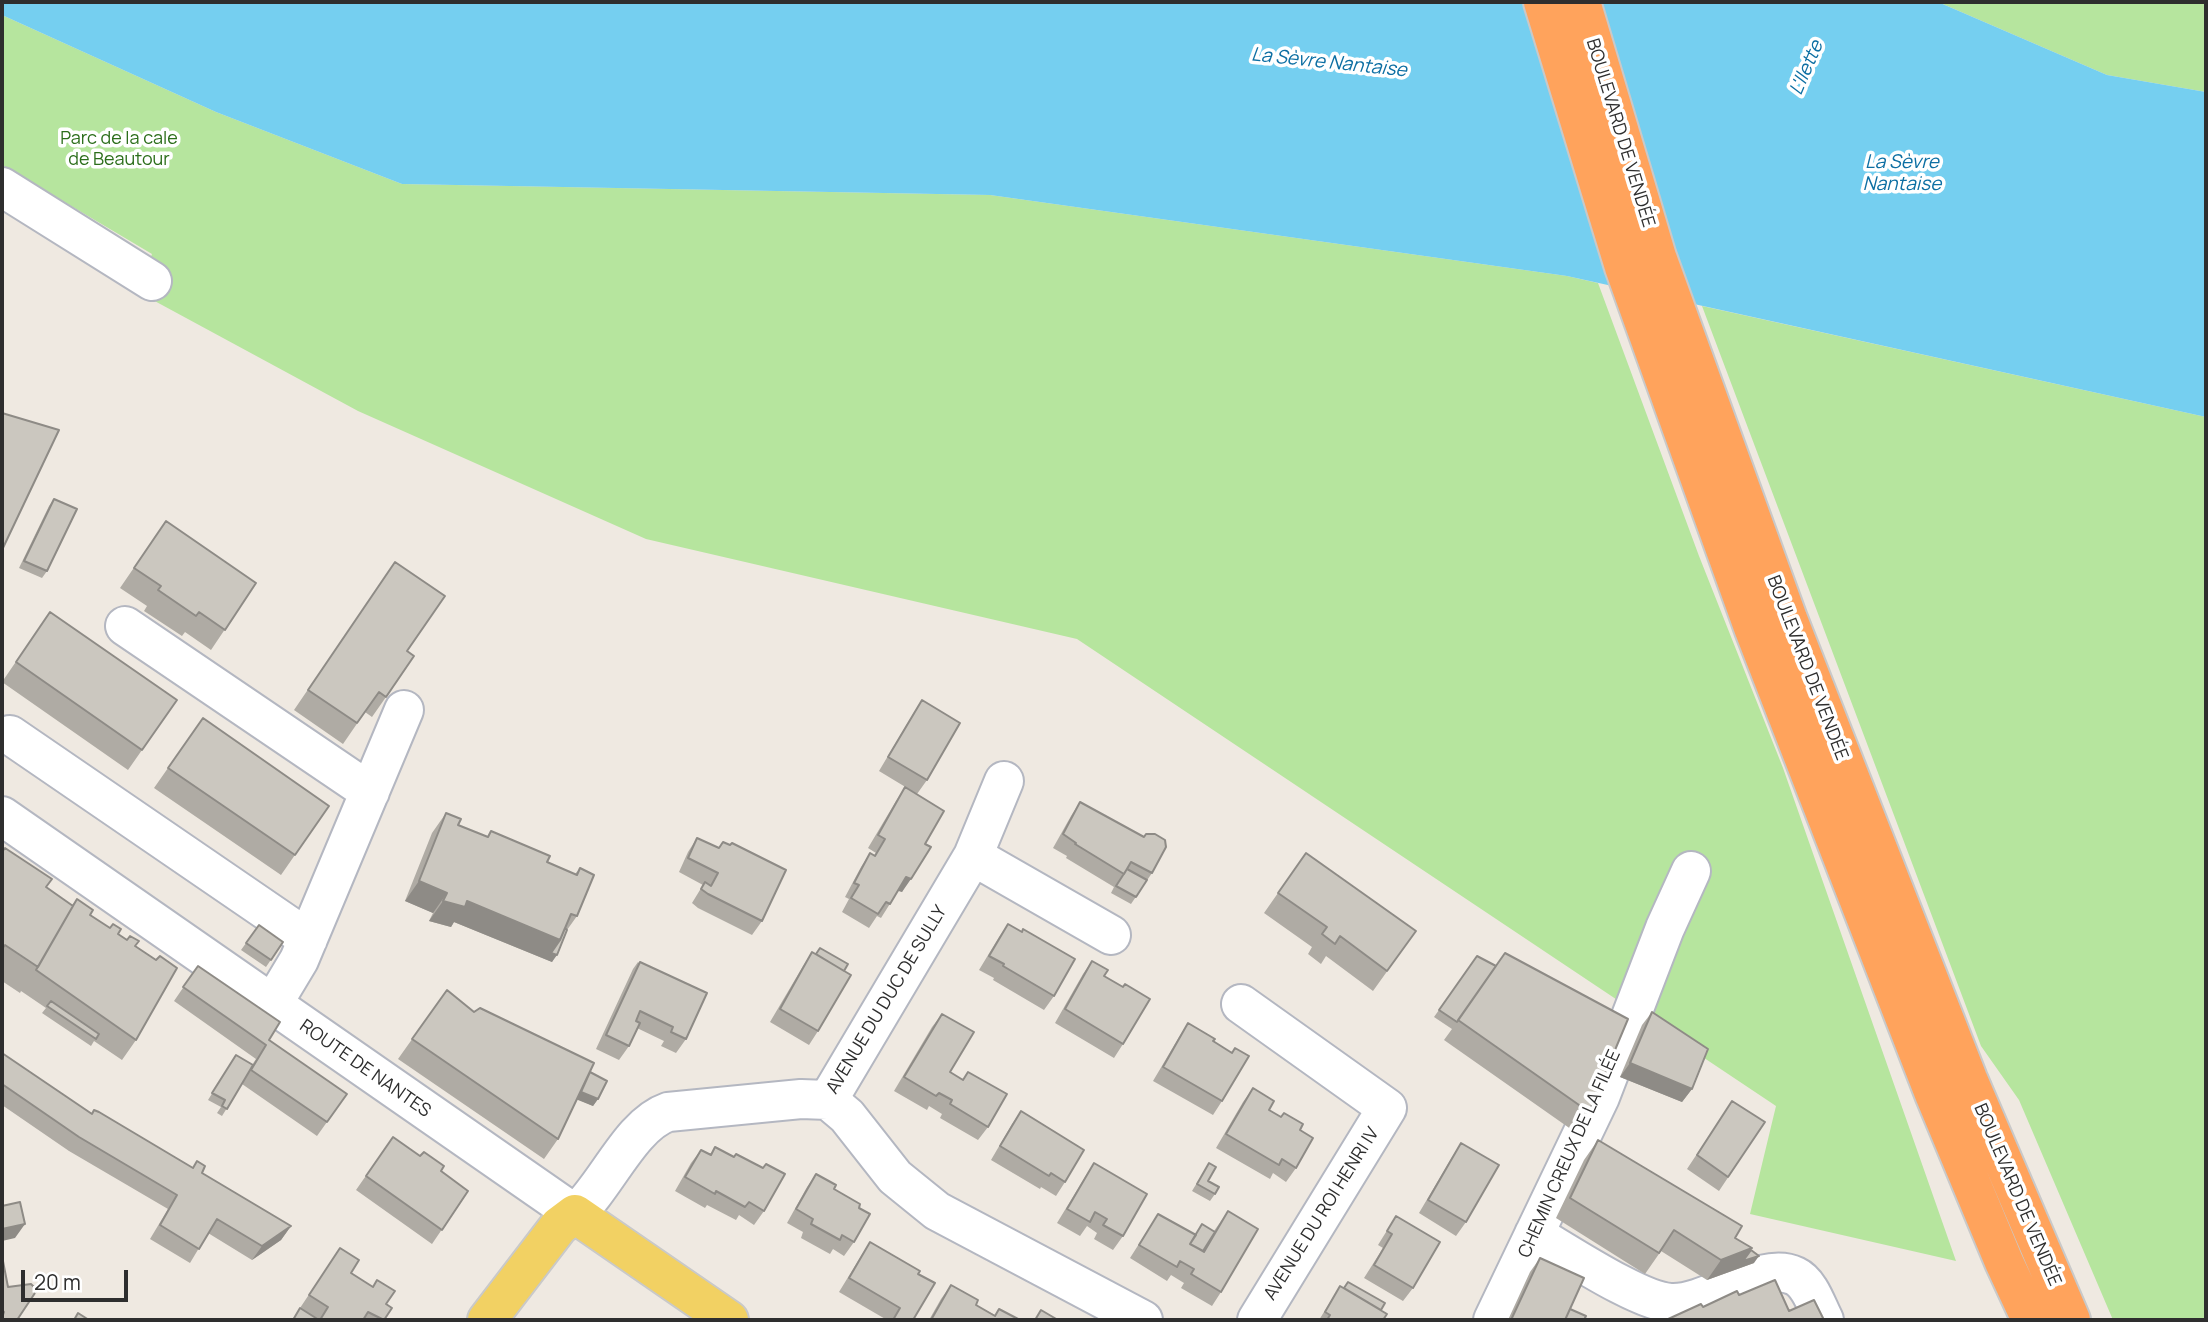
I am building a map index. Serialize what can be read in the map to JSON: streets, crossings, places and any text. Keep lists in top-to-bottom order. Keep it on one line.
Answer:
{"streets":{"highway":["BOULEVARD DE VENDÉE"],"main road":["ROUTE DE NANTES"],"street":["AVENUE DU DUC DE SULLY","CHEMIN CREUX DE LA FILÉE","AVENUE DU ROI HENRI IV"]},"crossings":[["AVENUE DU DUC DE SULLY","ROUTE DE NANTES"]],"water":["La Sèvre Nantaise","L'Ilette"],"parks":["Parc de la cale de Beautour"],"scale_bar":"20 m"}
